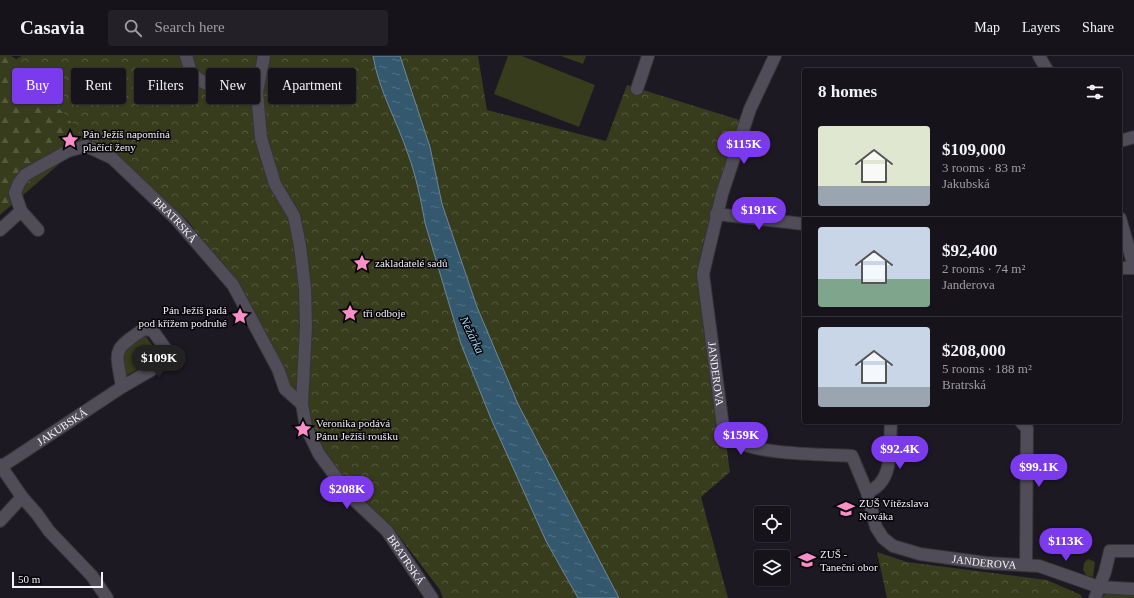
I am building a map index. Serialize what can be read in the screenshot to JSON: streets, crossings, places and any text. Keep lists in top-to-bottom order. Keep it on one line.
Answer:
{"streets":{"street":["BRATRSKÁ","JANDEROVA","JAKUBSKÁ"]},"water":["Nežárka"],"places":{"place":["Pán Ježíš napomíná plačící ženy","zakladatelé sadů","tři odboje","Pán Ježíš padá pod křížem podruhé","Veronika podává Pánu Ježíši roušku"],"school or university":["ZUŠ Vítězslava Nováka","ZUŠ - Taneční obor"]},"scale_bar":"50 m","page":{"header":"Casavia","search":"Search here","nav":["Map","Layers","Share"],"chip":["Buy","Rent","Filters","New","Apartment"],"heading":"8 homes","list":[{"name":"$109,000","note":"3 rooms · 83 m² · Jakubská"},{"name":"$92,400","note":"2 rooms · 74 m² · Janderova"},{"name":"$208,000","note":"5 rooms · 188 m² · Bratrská"}],"price":["$115K","$191K","$109K","$159K","$92.4K","$99.1K","$208K","$113K"],"scale":"50 m"}}
